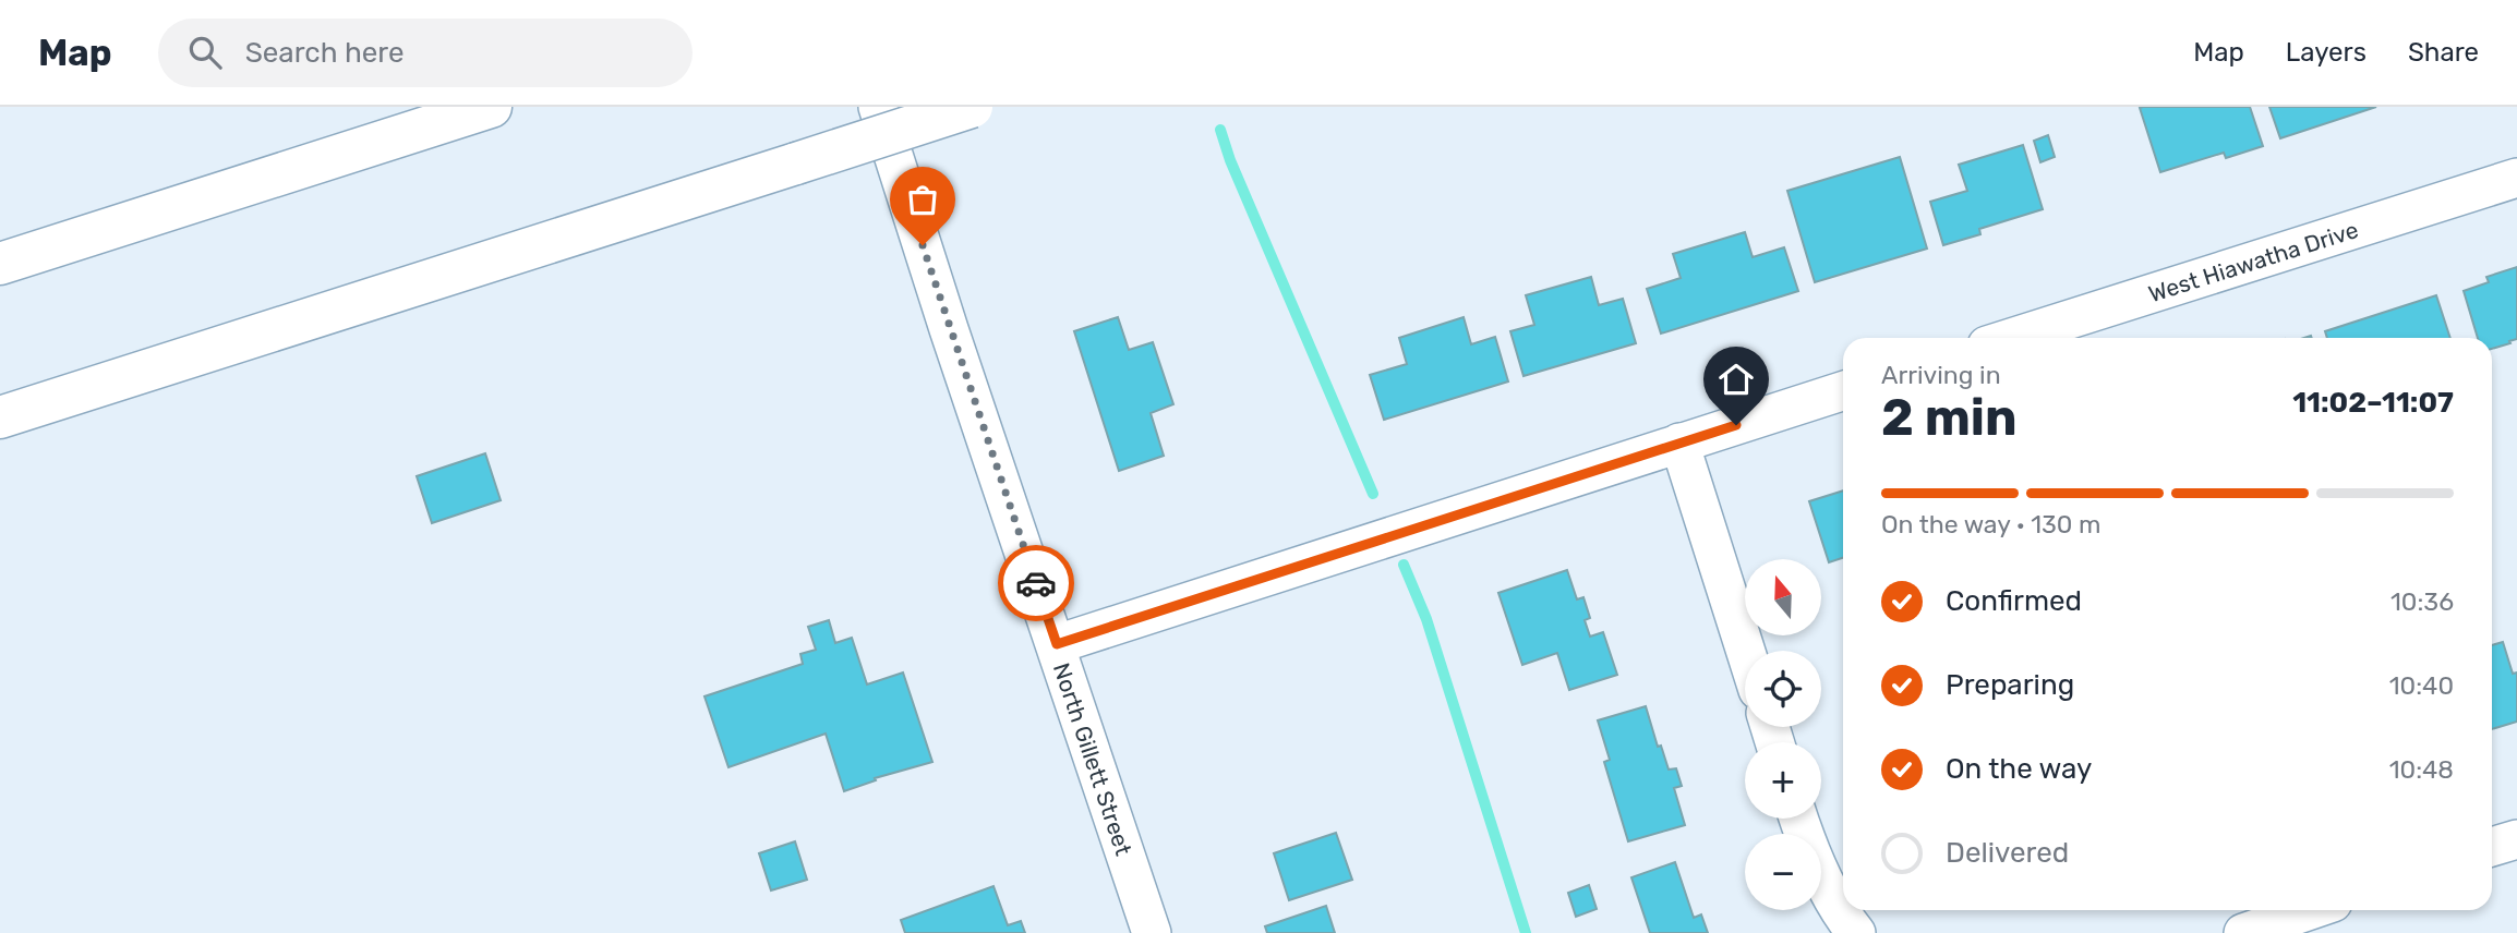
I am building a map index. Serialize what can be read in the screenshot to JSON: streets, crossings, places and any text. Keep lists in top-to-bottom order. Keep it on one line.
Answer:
{"streets":{"street":["West Hiawatha Drive","North Gillett Street"]},"north":"top","page":{"header":"Map","search":"Search here","nav":["Map","Layers","Share"],"heading":["2 min","Arriving in","11:02–11:07"],"bar":"On the way · 130 m","map_buttons":["+","−"],"list":[["Confirmed","10:36"],["Preparing","10:40"],["On the way","10:48"],"Delivered"]}}
